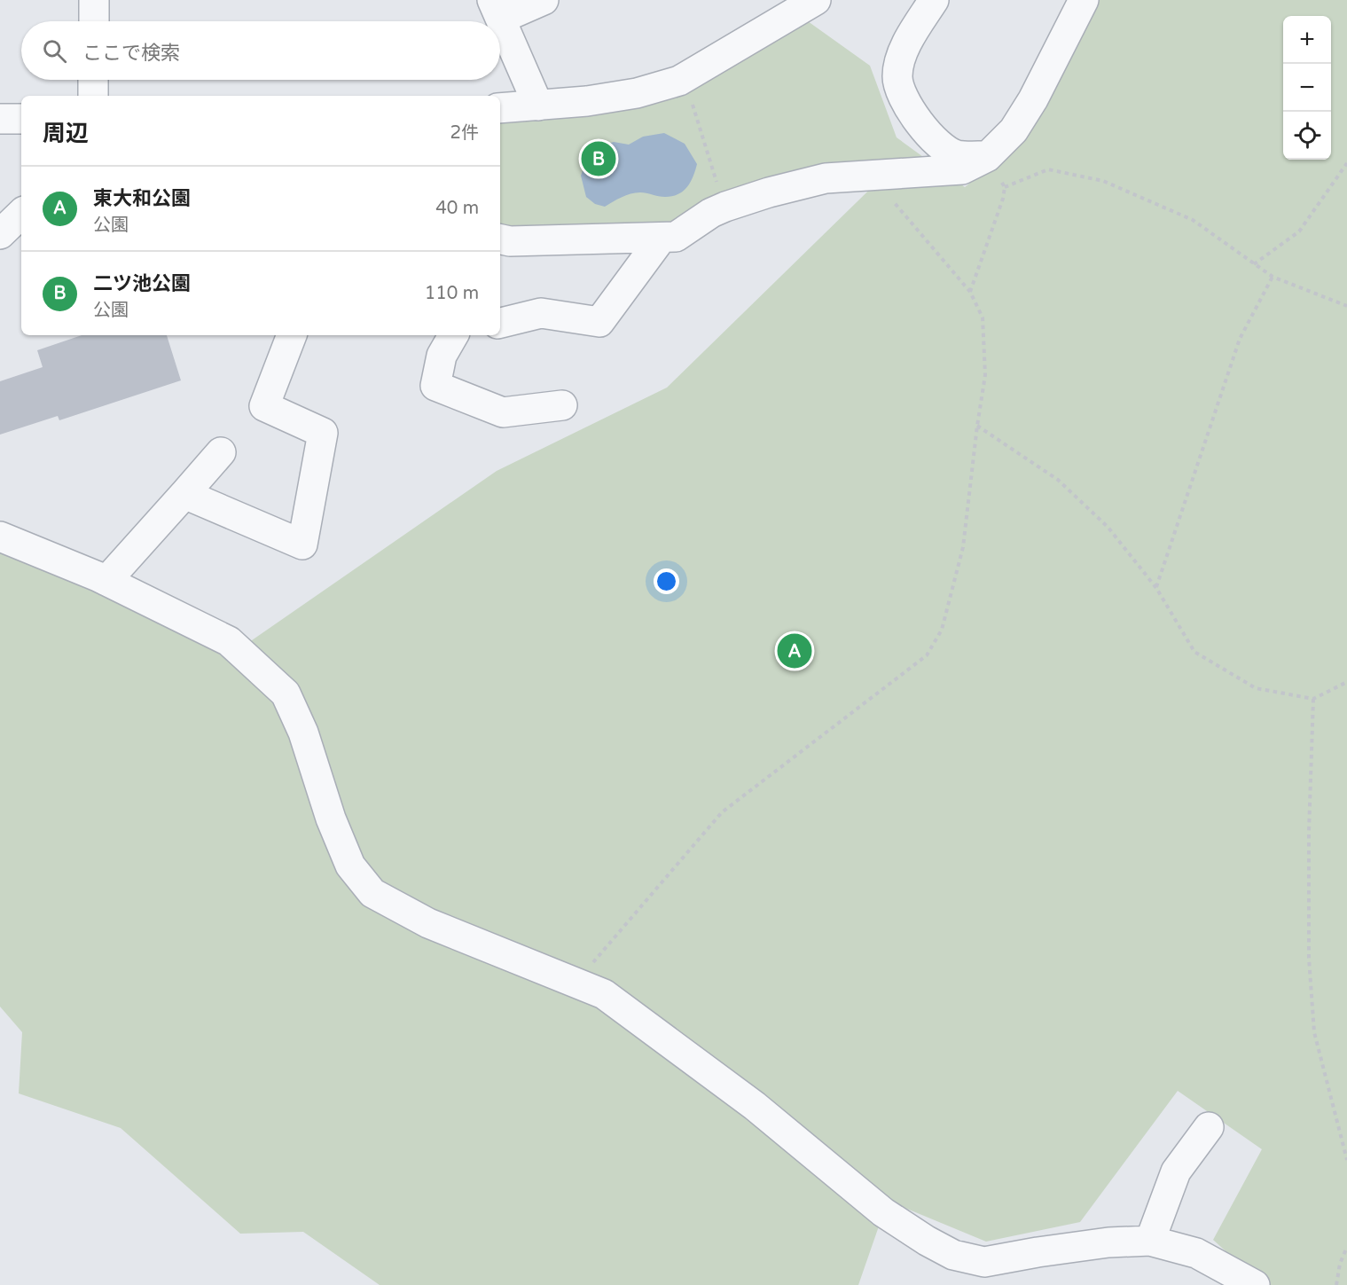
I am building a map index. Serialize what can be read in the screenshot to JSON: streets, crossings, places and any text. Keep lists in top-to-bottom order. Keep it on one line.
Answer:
{"page":{"map_buttons":["+","−"],"search":"ここで検索","heading":["周辺","2件"],"pins":["B","A"],"list":[{"mark":"A","name":"東大和公園","note":"公園","value":"40 m"},{"mark":"B","name":"二ツ池公園","note":"公園","value":"110 m"}]}}
